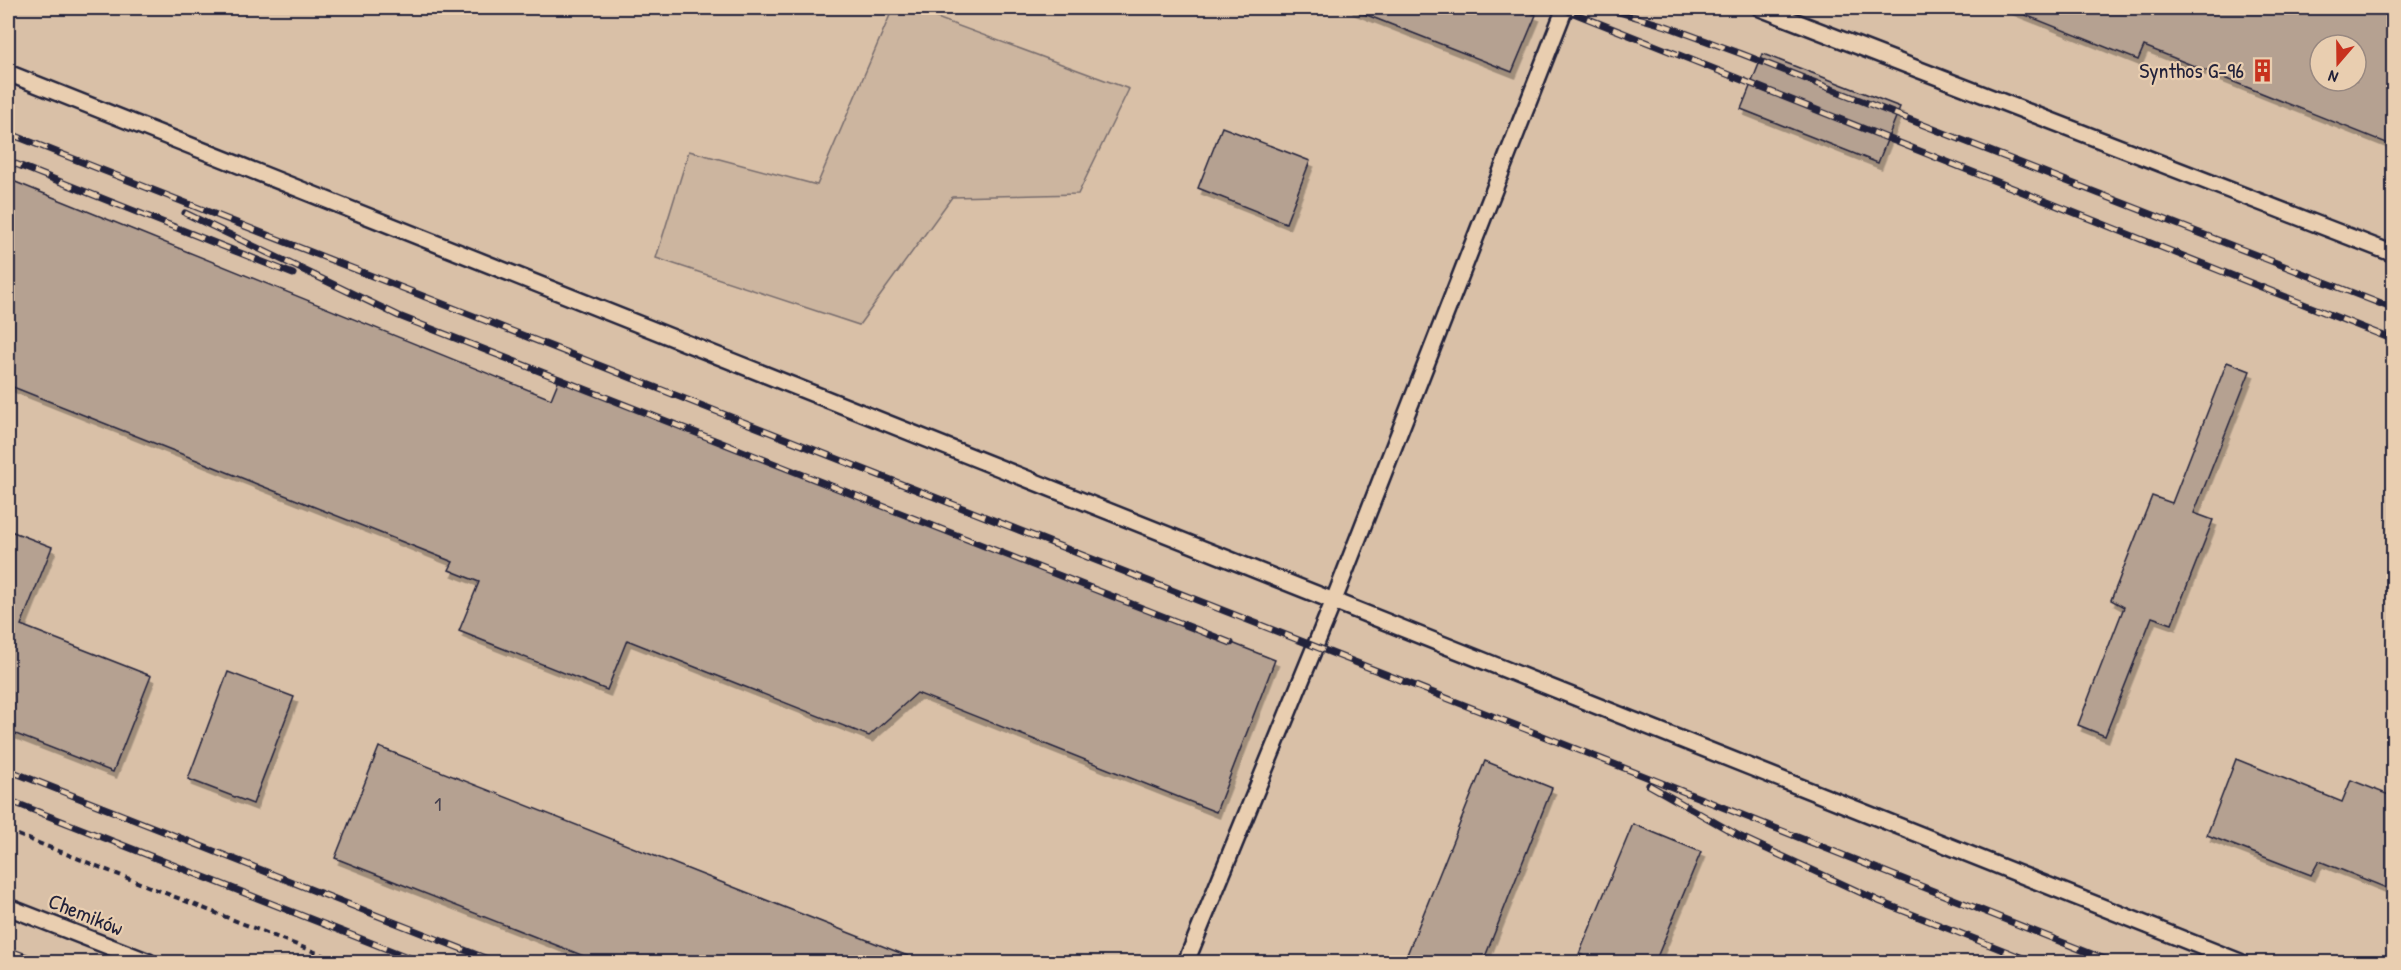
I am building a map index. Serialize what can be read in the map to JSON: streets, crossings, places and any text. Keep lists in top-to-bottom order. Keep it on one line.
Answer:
{"streets":{"lane":["Chemików"]},"places":{"building":["Synthos G-96"]},"house_numbers":["1"],"north":"bottom"}
